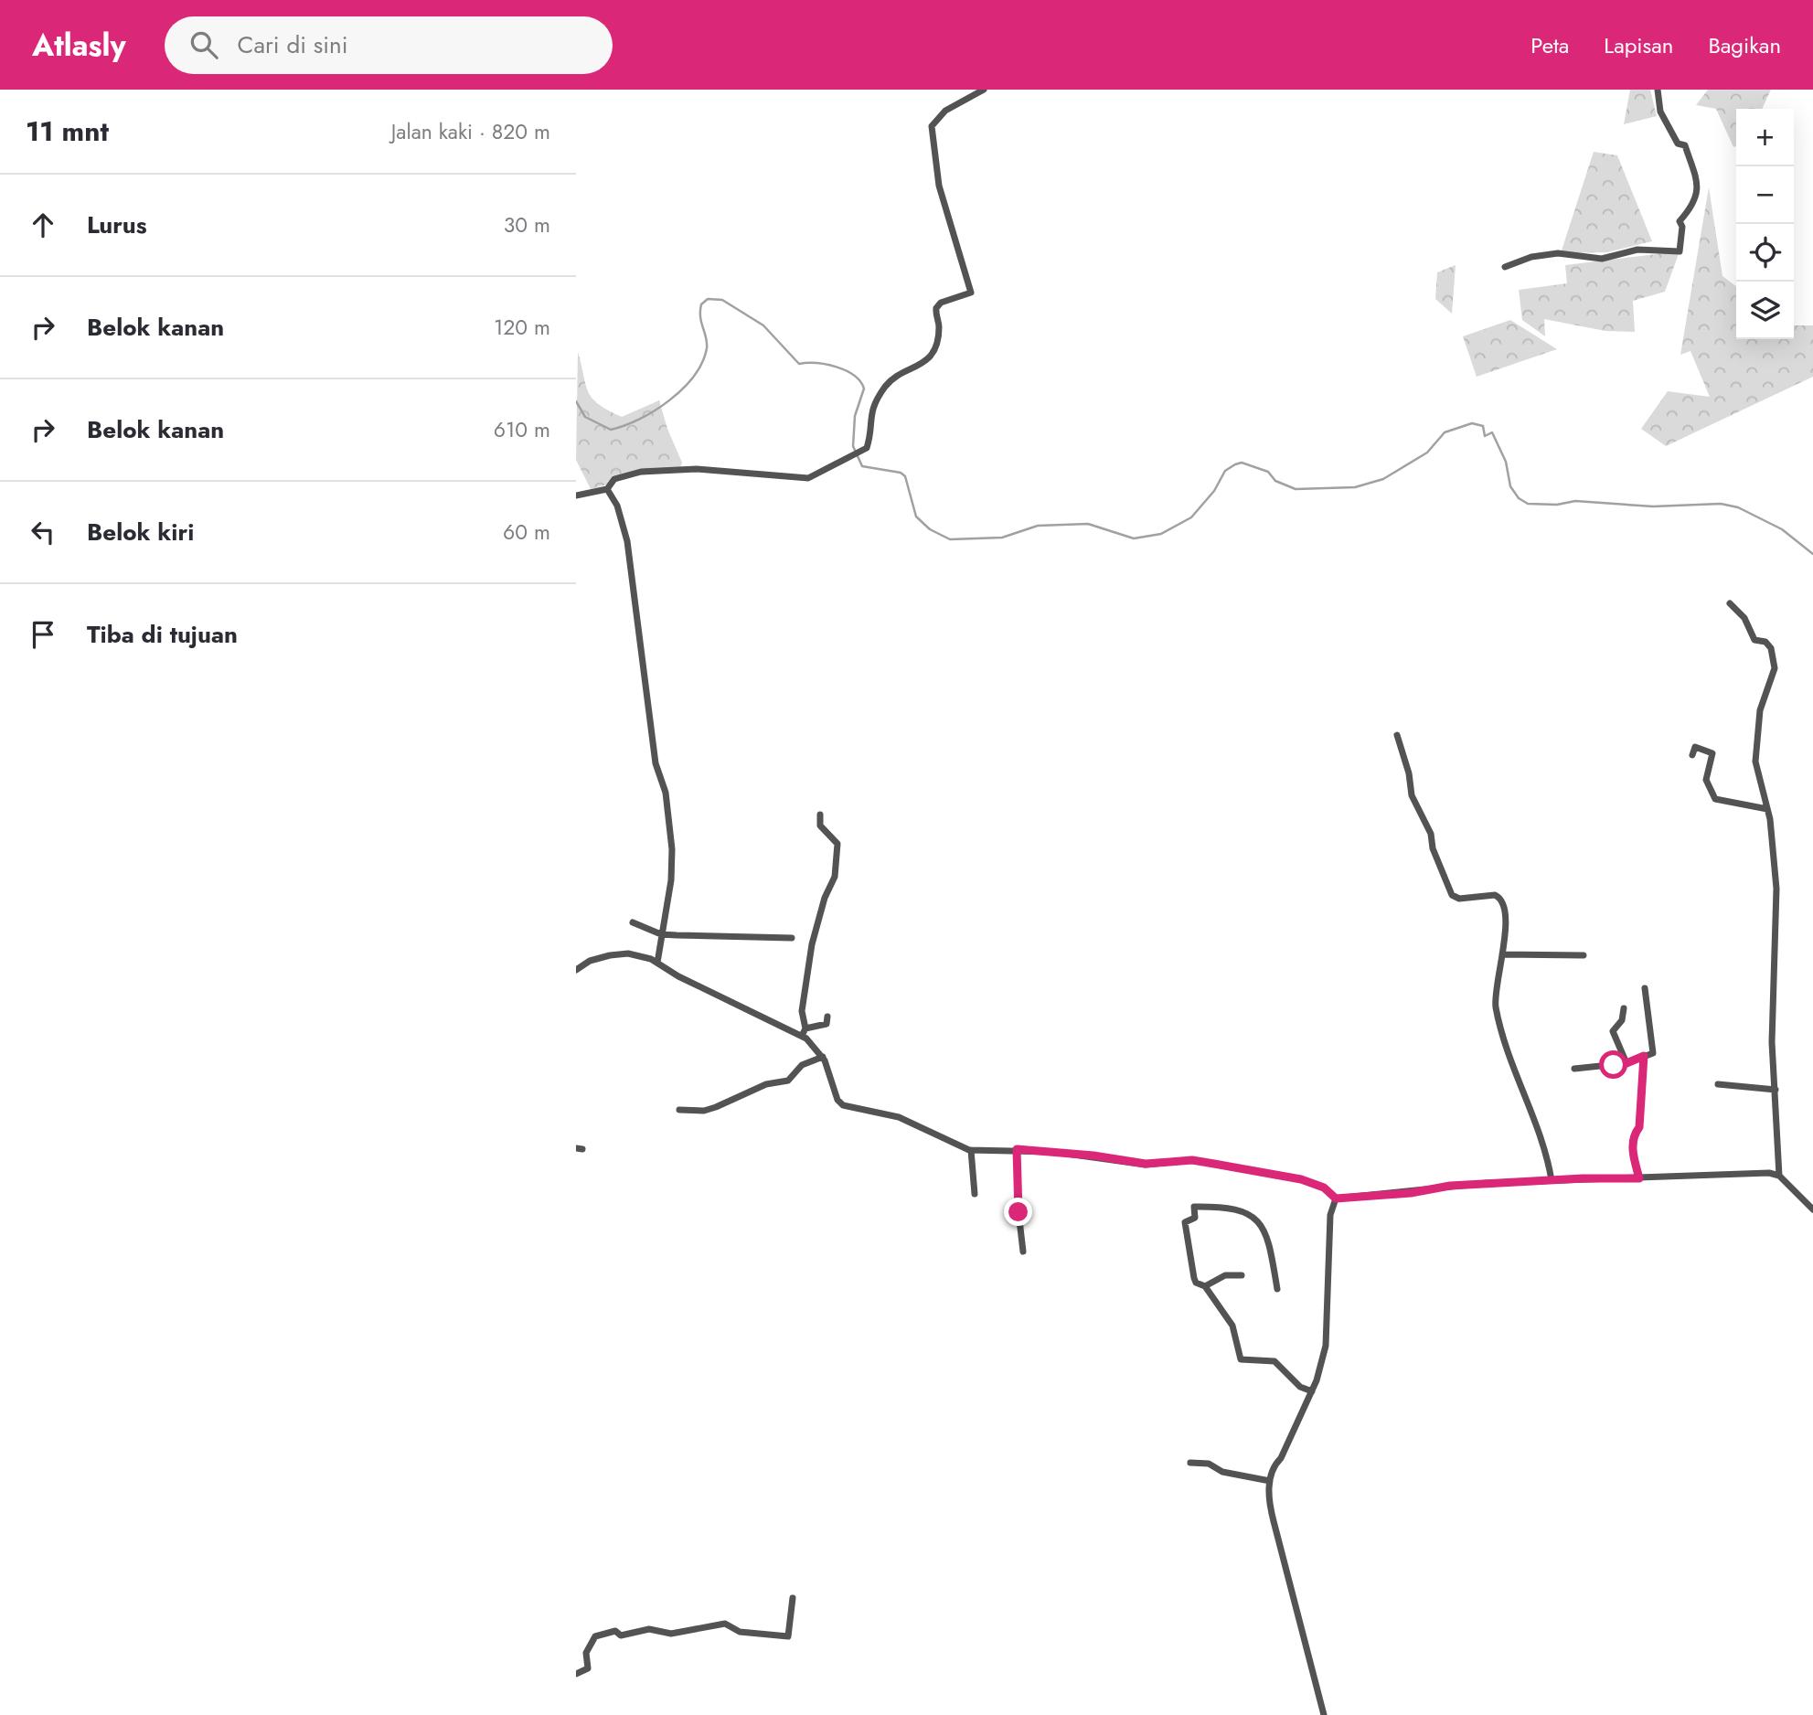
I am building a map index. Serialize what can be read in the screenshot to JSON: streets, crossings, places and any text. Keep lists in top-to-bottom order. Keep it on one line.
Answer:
{"page":{"header":"Atlasly","search":"Cari di sini","nav":["Peta","Lapisan","Bagikan"],"heading":["11 mnt","Jalan kaki · 820 m"],"map_buttons":["+","−"],"list":[["Lurus","30 m"],["Belok kanan","120 m"],["Belok kanan","610 m"],["Belok kiri","60 m"],"Tiba di tujuan"]}}
